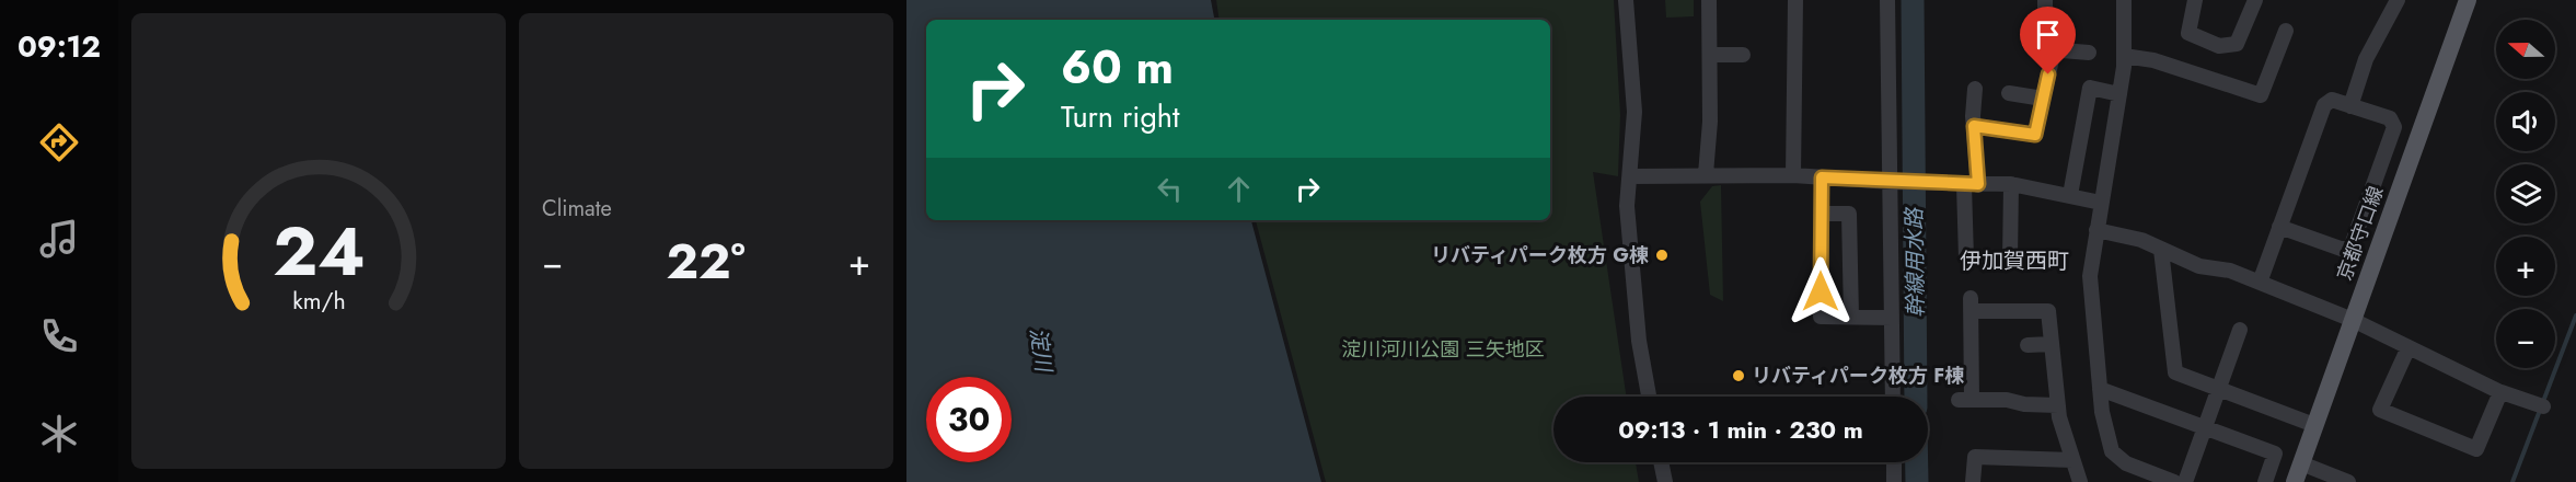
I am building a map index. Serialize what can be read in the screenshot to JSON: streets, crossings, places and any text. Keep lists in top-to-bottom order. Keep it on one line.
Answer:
{"streets":{"main road":["京都守口線"]},"districts":["伊加賀西町"],"water":["幹線用水路","淀川"],"parks":["淀川河川公園 三矢地区"],"places":["リバティパーク枚方 G棟","リバティパーク枚方 F棟"],"north":"left","page":{"tabs":"09:12","tile":"Climate","map_buttons":["+","−"],"turn":["60 m","Turn right"],"heat":["−","22°","+"],"limit":"30","trip":"09:13 · 1 min · 230 m","gauge":["24","km/h"]}}
